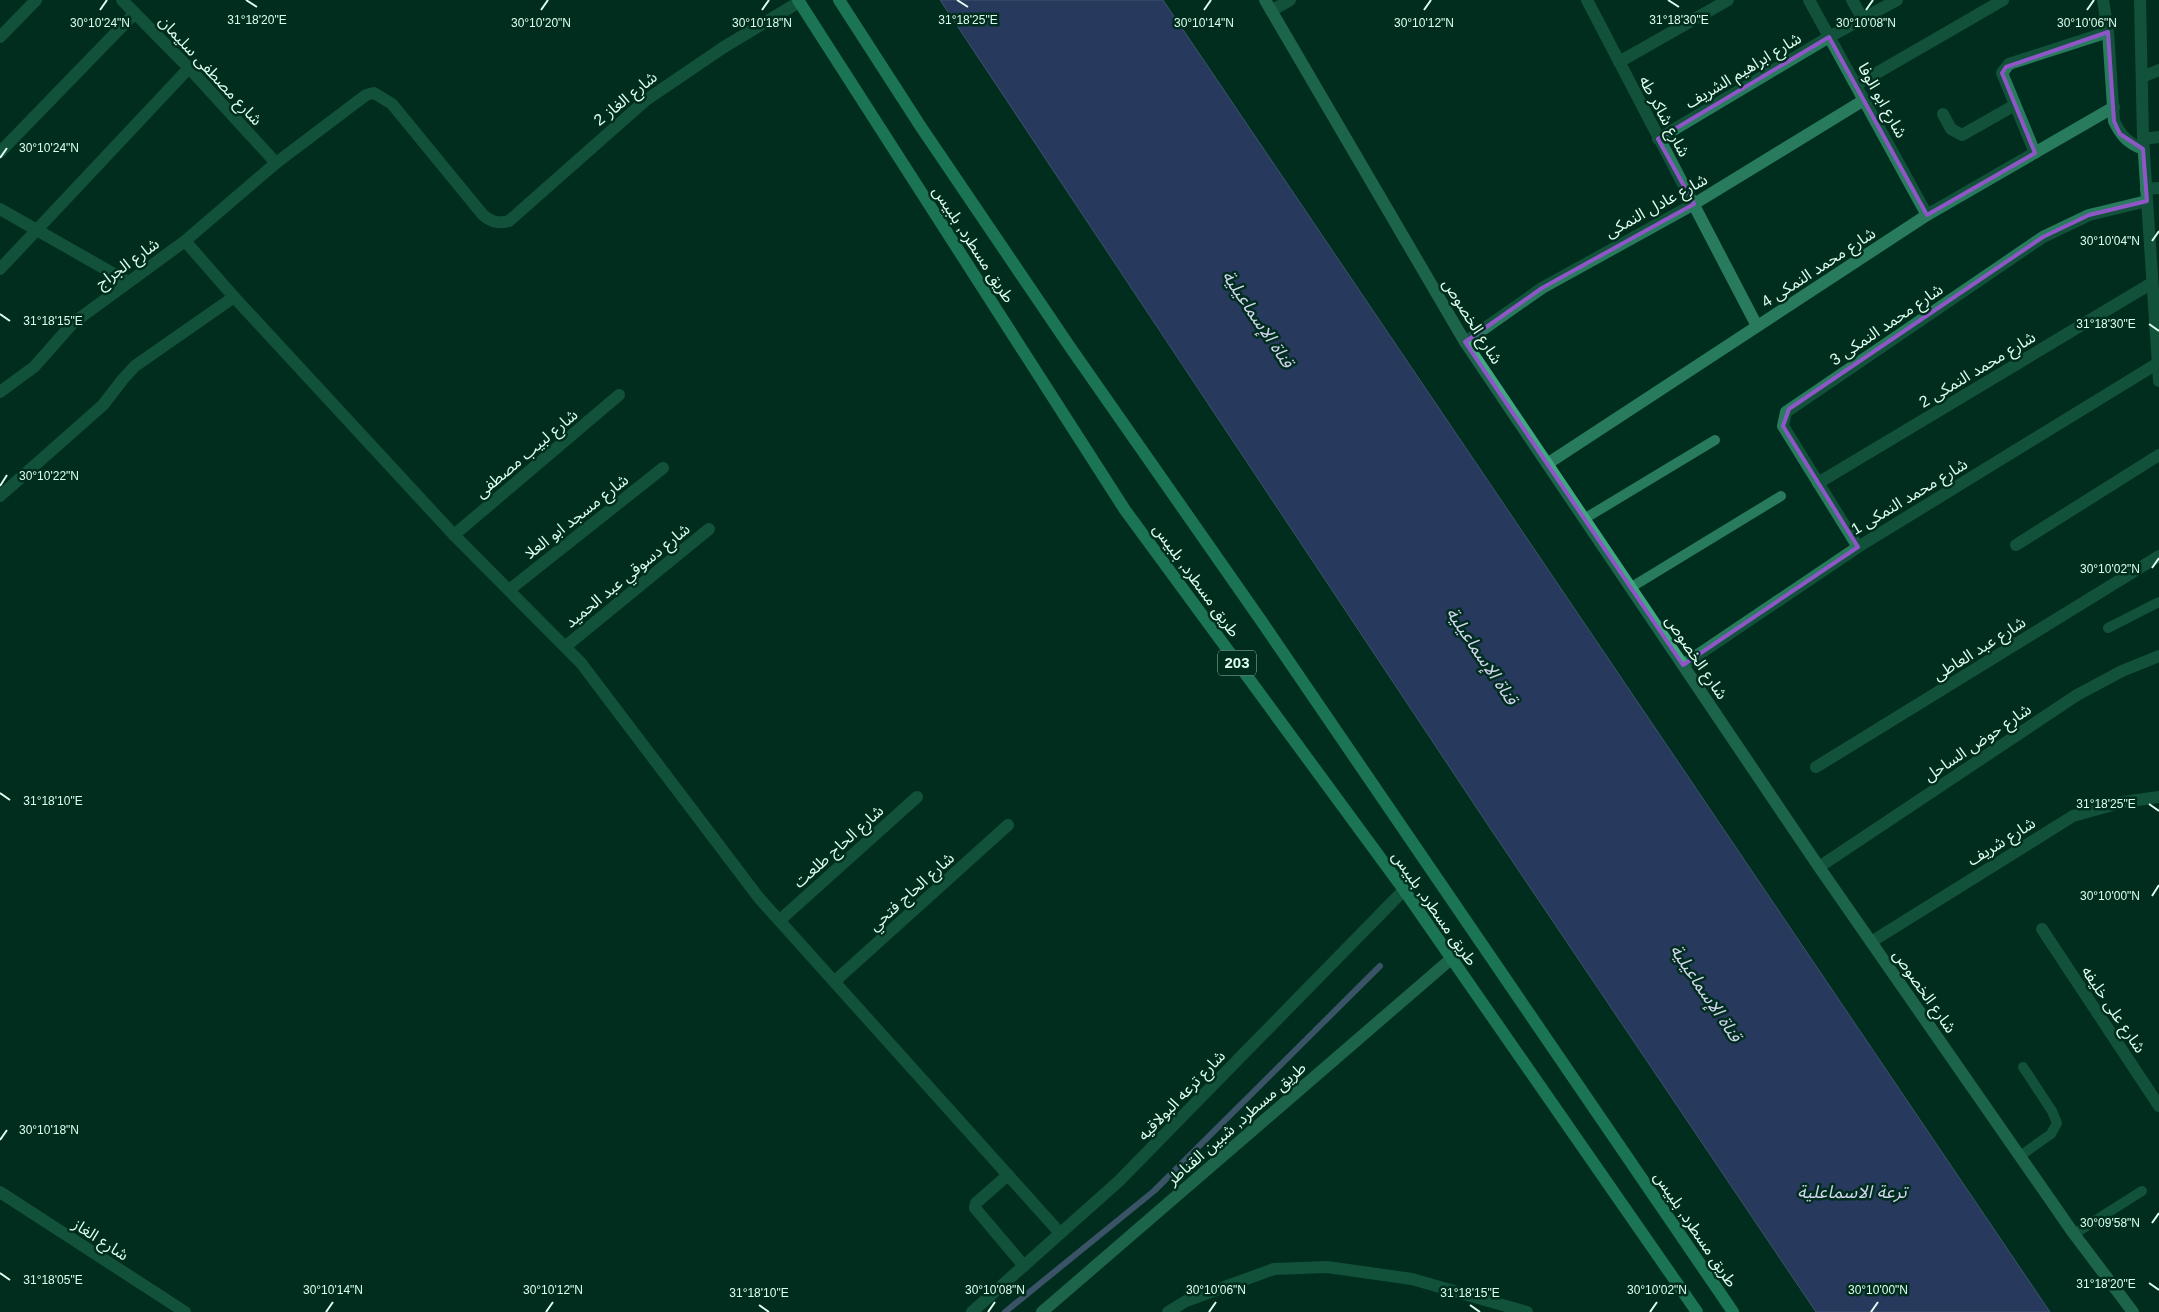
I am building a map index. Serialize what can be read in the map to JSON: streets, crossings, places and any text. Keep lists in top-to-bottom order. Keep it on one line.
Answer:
{"streets":{"main road":["طريق مسطرد, بلبيس","شارع الخصوص","203","طريق مسطرد, شبين القناطر"],"street":["شارع مصطفى سليمان","شارع ابراهيم الشريف","شارع الغاز 2","شارع ابو الوفا","شارع شاكر طه","شارع عادل النمكى","شارع الجراج","شارع محمد النمكى 4","شارع محمد النمكى 3","شارع محمد النمكى 2","شارع لبيب مصطفى","شارع محمد النمكى 1","شارع مسجد ابو العلا","شارع دسوقي عبد الحميد","شارع عبد العاطى","شارع حوض الساحل","شارع شريف","شارع الحاج طلعت","شارع الحاج فتحي","شارع على خليفه","شارع ترعه البولاقيه","شارع الغاز"]},"crossings":[["شارع مصطفى سليمان","شارع الجراج"],["شارع ابراهيم الشريف","شارع ابو الوفا"],["شارع ابراهيم الشريف","شارع شاكر طه"],["شارع الغاز 2","طريق مسطرد, بلبيس"],["شارع الغاز 2","شارع الجراج"],["شارع ابو الوفا","شارع عادل النمكى"],["شارع ابو الوفا","شارع محمد النمكى 4"],["شارع شاكر طه","شارع عادل النمكى"],["شارع شاكر طه","شارع محمد النمكى 4"],["شارع عادل النمكى","شارع الخصوص"],["طريق مسطرد, بلبيس","شارع ترعه البولاقيه"],["طريق مسطرد, بلبيس","طريق مسطرد, شبين القناطر"],["شارع محمد النمكى 4","شارع الخصوص"],["شارع الخصوص","شارع محمد النمكى 1"],["شارع الخصوص","شارع حوض الساحل"],["شارع الخصوص","شارع شريف"],["شارع محمد النمكى 3","شارع محمد النمكى 2"],["شارع محمد النمكى 3","شارع محمد النمكى 1"]],"water":["قناة الإسماعيلية","ترعة الاسماعلية"],"coordinates":["31°18'20\"E","31°18'25\"E","31°18'30\"E","30°10'24\"N","30°10'20\"N","30°10'18\"N","30°10'14\"N","30°10'12\"N","30°10'08\"N","30°10'06\"N","30°10'04\"N","31°18'15\"E","30°10'22\"N","30°10'02\"N","31°18'10\"E","30°10'00\"N","30°09'58\"N","31°18'05\"E"]}
